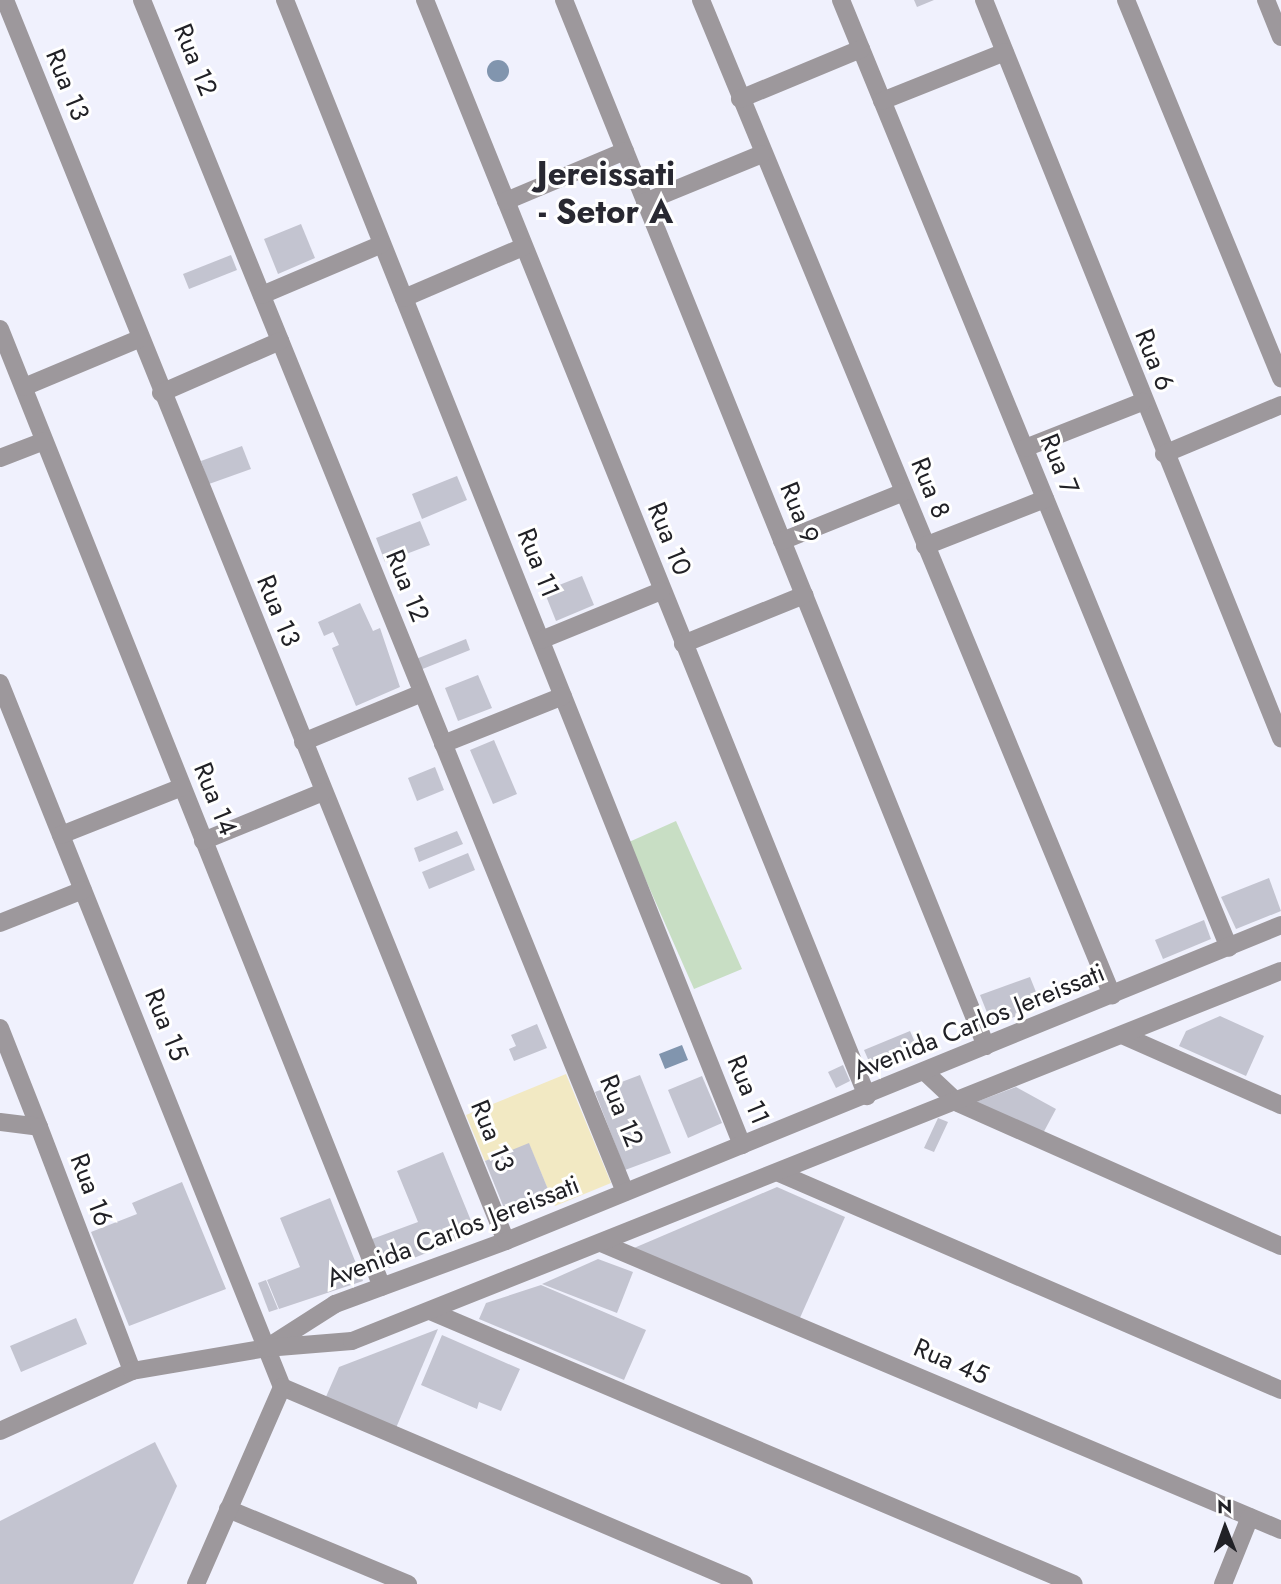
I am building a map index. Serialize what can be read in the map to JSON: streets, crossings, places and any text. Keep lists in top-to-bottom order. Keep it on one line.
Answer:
{"streets":{"street":["Rua 12","Rua 13","Rua 6","Rua 7","Rua 8","Rua 9","Rua 10","Rua 11","Rua 14","Avenida Carlos Jereissati","Rua 15","Rua 16","Rua 45"]},"crossings":[["Rua 12","Avenida Carlos Jereissati"],["Rua 13","Avenida Carlos Jereissati"],["Rua 7","Avenida Carlos Jereissati"],["Rua 8","Avenida Carlos Jereissati"],["Rua 9","Avenida Carlos Jereissati"],["Rua 10","Avenida Carlos Jereissati"],["Rua 11","Avenida Carlos Jereissati"],["Rua 14","Avenida Carlos Jereissati"],["Avenida Carlos Jereissati","Rua 15"]],"districts":["Jereissati - Setor A"],"north":"top"}
